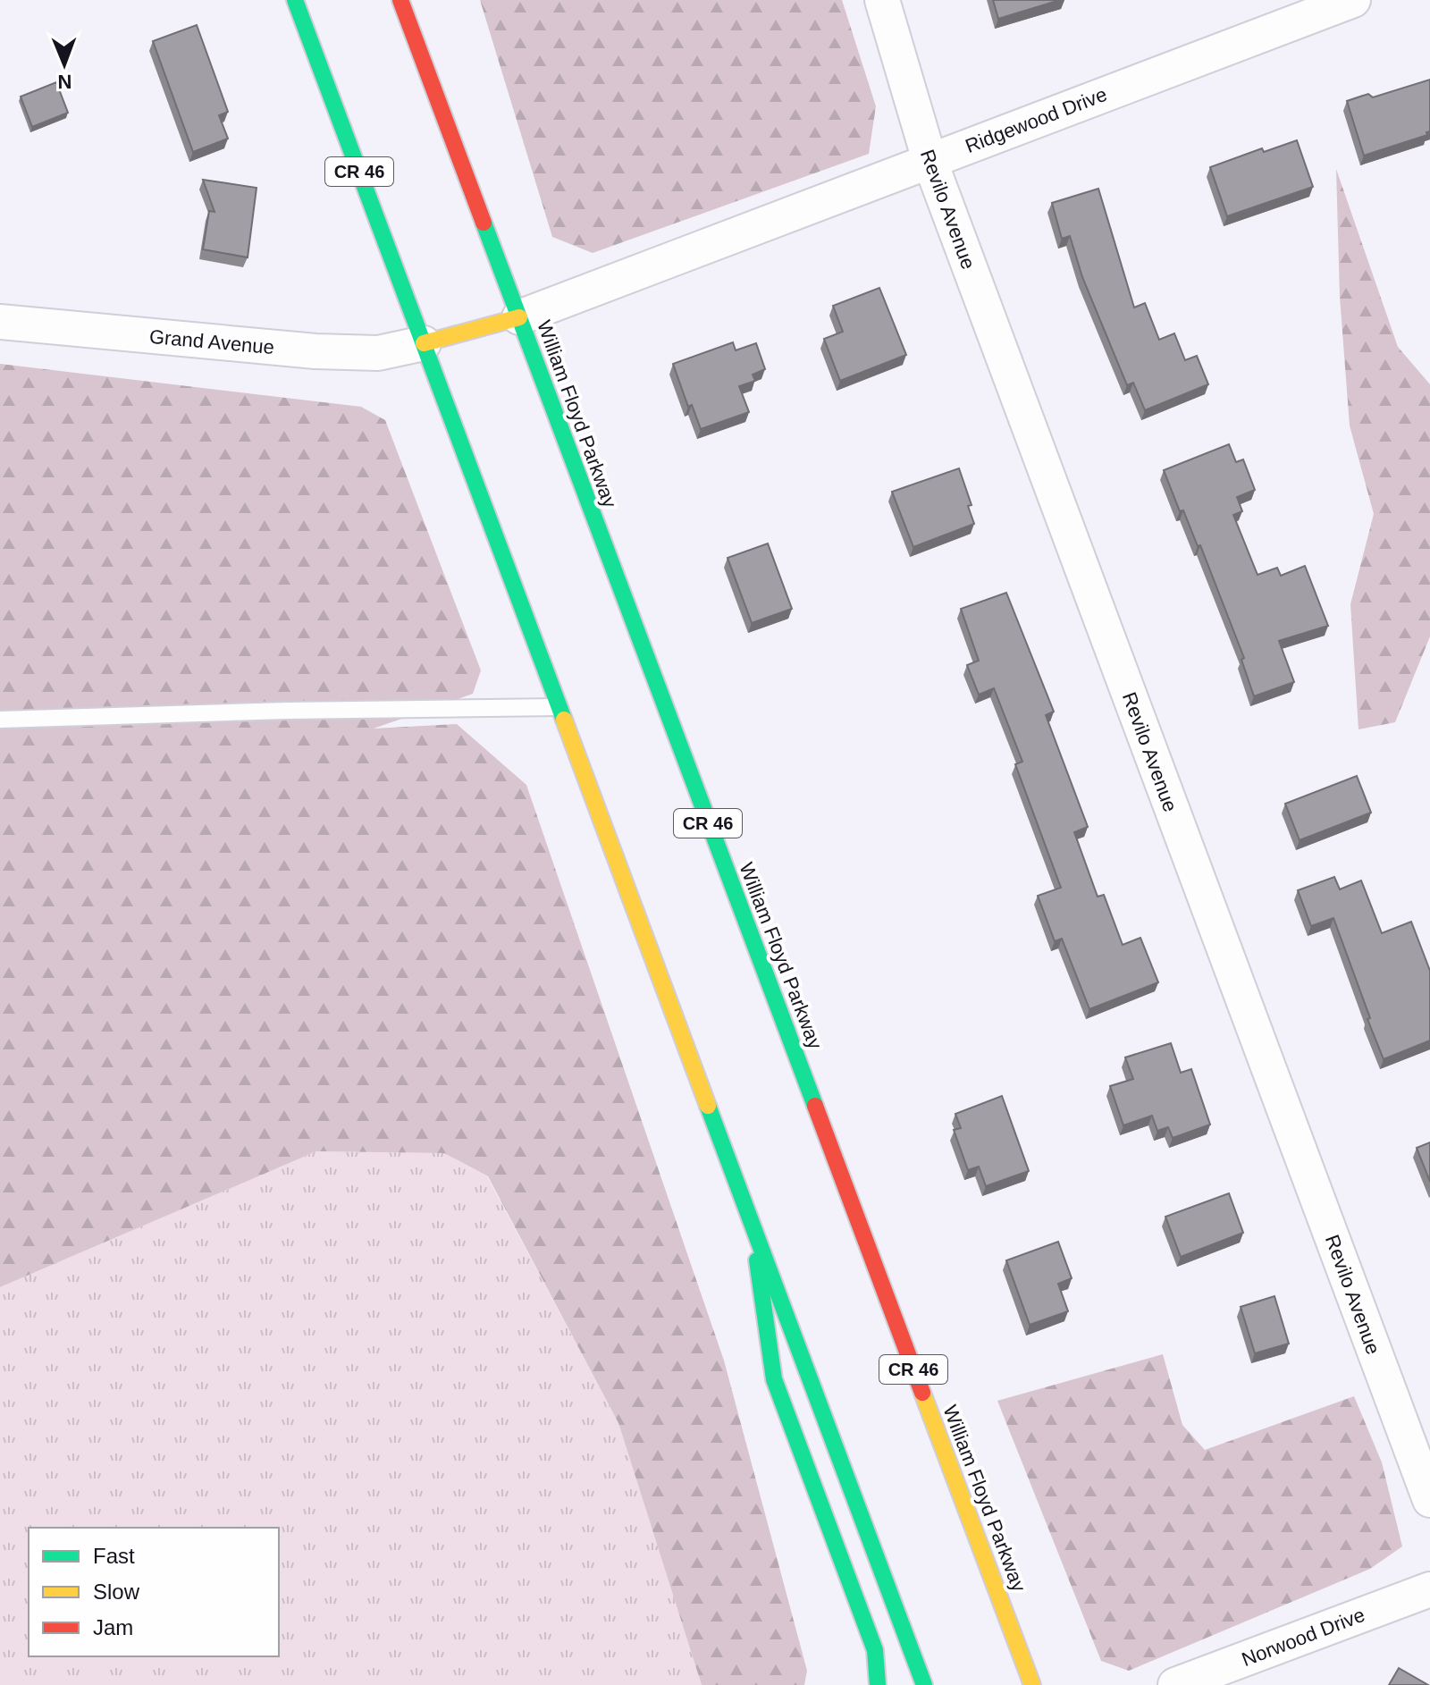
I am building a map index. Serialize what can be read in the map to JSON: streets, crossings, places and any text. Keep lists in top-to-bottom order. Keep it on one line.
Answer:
{"streets":{"main road":["CR 46","William Floyd Parkway"],"street":["Ridgewood Drive","Revilo Avenue","Grand Avenue","Norwood Drive"]},"crossings":[["Ridgewood Drive","Revilo Avenue"],["Ridgewood Drive","William Floyd Parkway"],["CR 46","Grand Avenue"]],"legend":["Fast","Slow","Jam"],"north":"bottom"}
